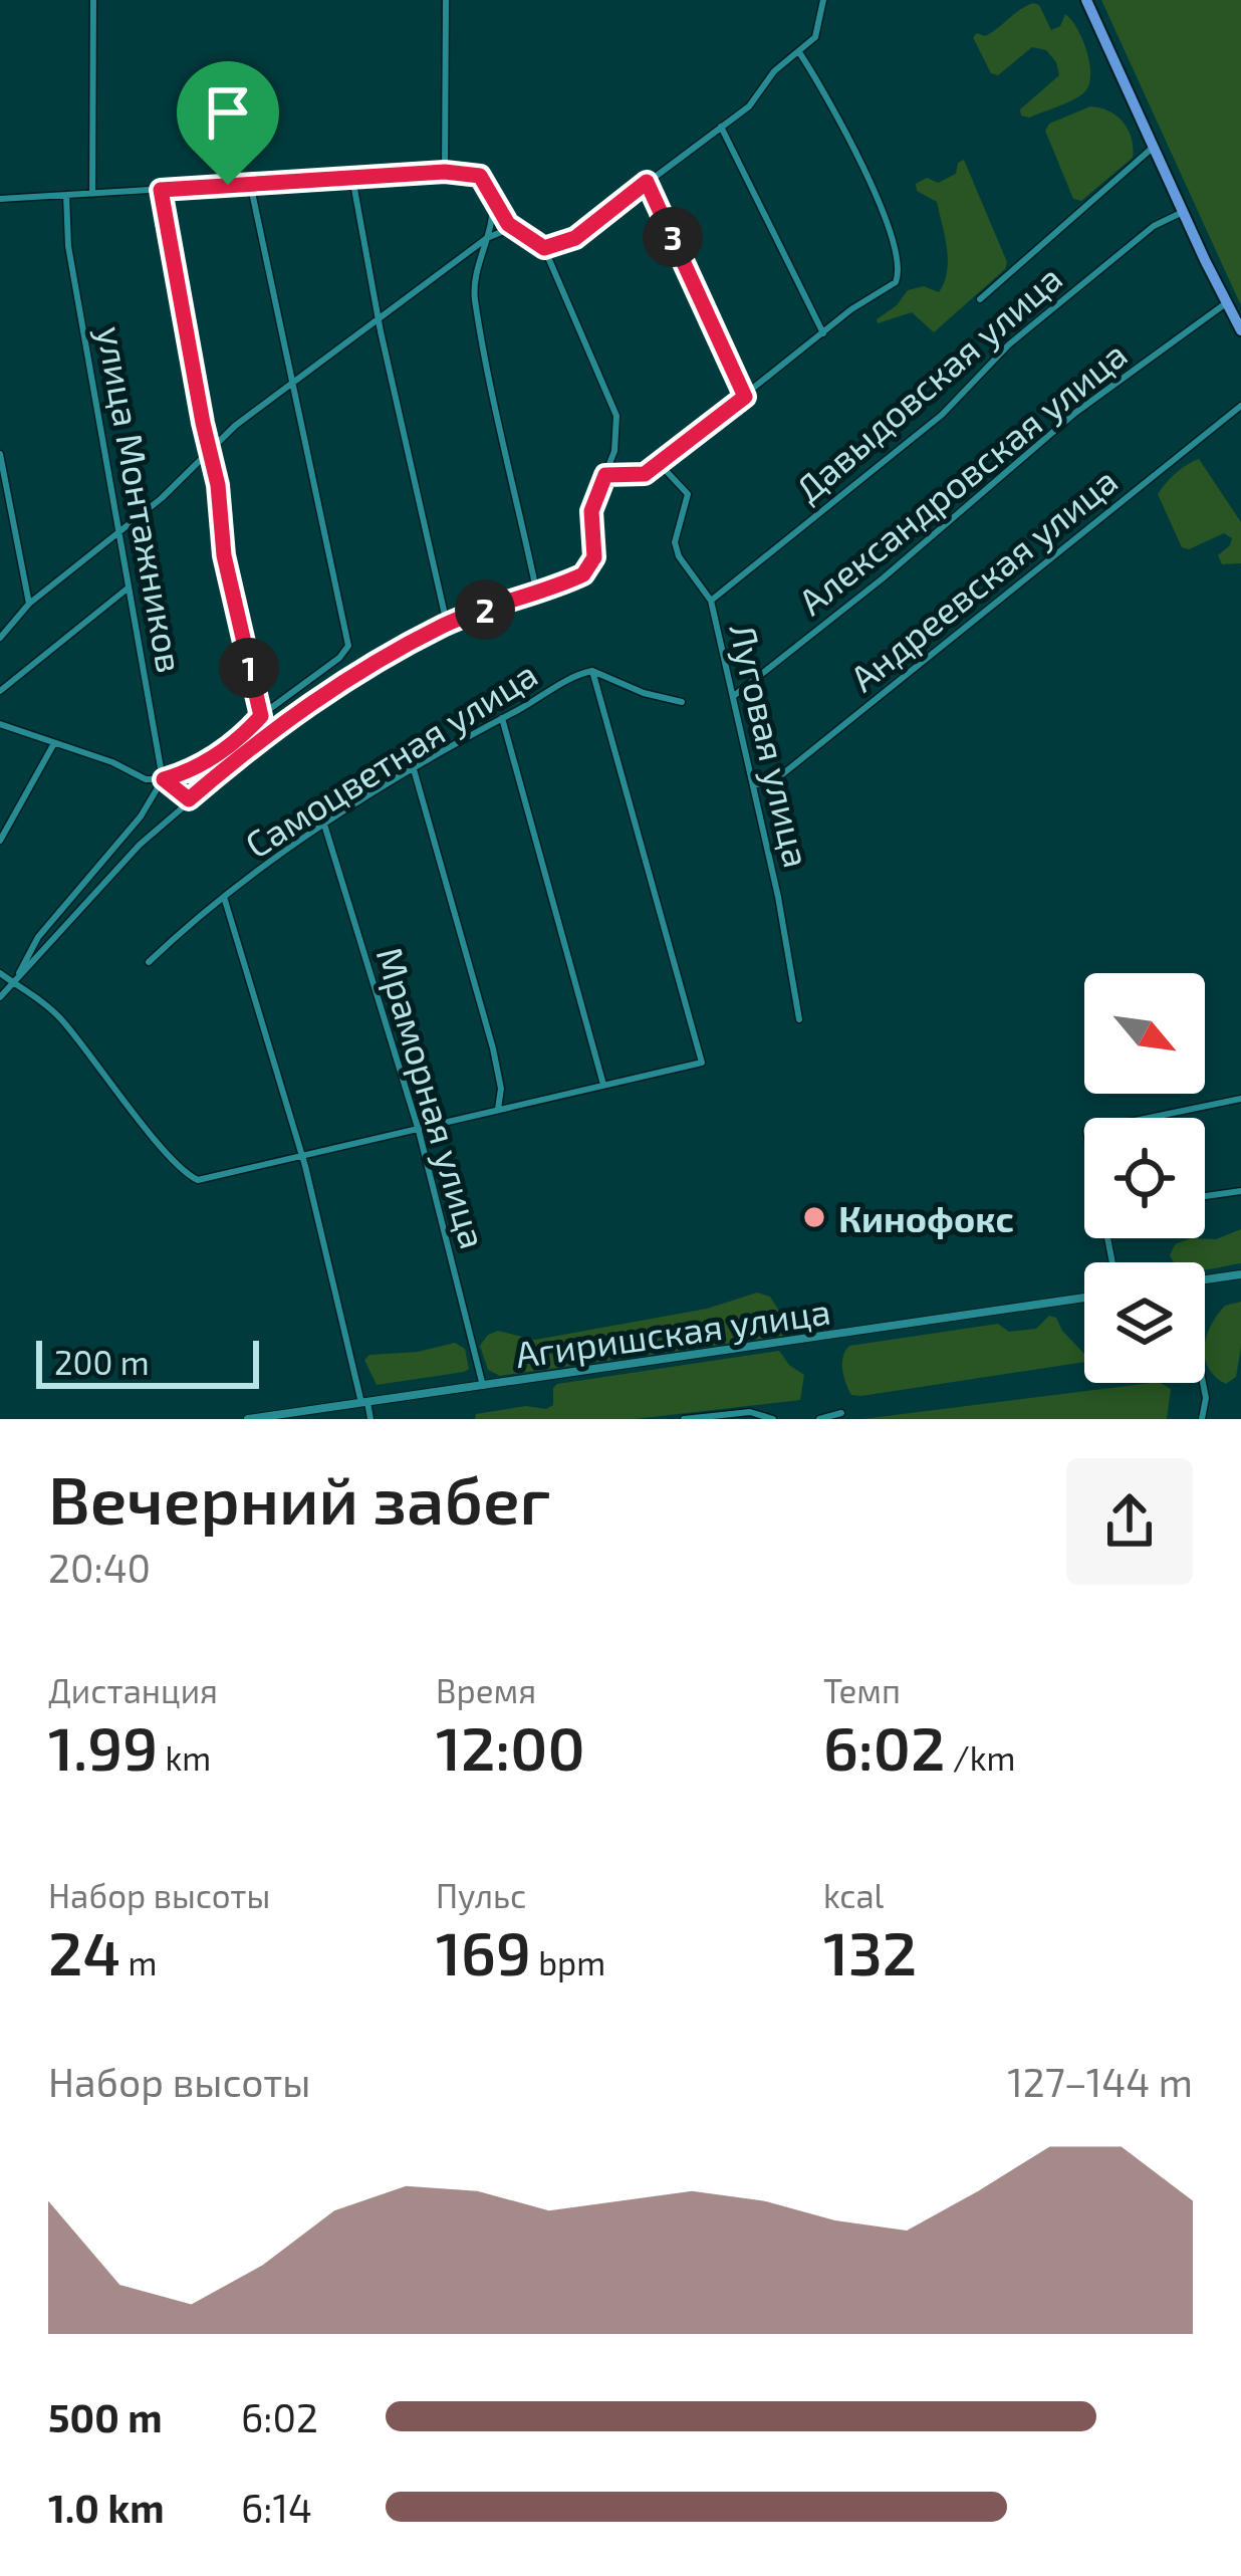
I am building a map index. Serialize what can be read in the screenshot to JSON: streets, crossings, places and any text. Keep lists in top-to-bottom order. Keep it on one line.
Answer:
{"streets":{"street":["Давыдовская улица","Александровская улица","улица Монтажников","Андреевская улица","Луговая улица","Самоцветная улица","Мраморная улица","Агиришская улица"]},"crossings":[["Давыдовская улица","Луговая улица"],["Александровская улица","Луговая улица"],["Андреевская улица","Луговая улица"],["Самоцветная улица","Мраморная улица"],["Мраморная улица","Агиришская улица"]],"places":["Кинофокс"],"scale_bar":"200 m","north":"bottom right","page":{"pins":["3","2","1"],"scale":"200 m","heading":["Вечерний забег","20:40"],"stats":[["Дистанция","1.99 km"],["Время","12:00"],["Темп","6:02 /km"],["Набор высоты","24 m"],["Пульс","169 bpm"],["kcal","132"]],"chart":["Набор высоты","127–144 m"],"list":[{"name":"500 m","note":"6:02"},{"name":"1.0 km","note":"6:14"}]}}
